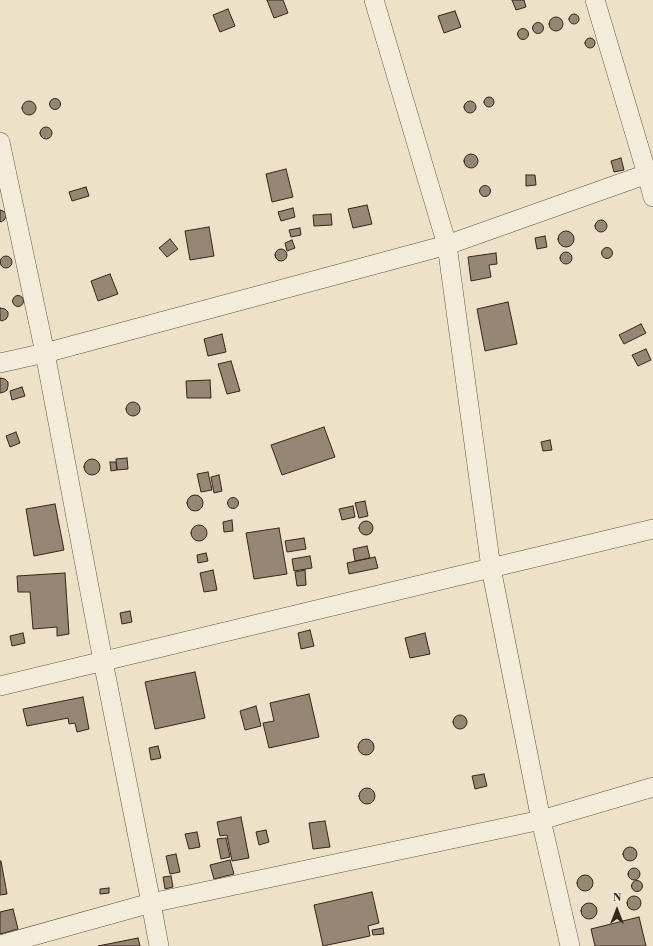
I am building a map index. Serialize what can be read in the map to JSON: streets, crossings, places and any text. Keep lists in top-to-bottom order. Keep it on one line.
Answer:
{"north":"top"}
